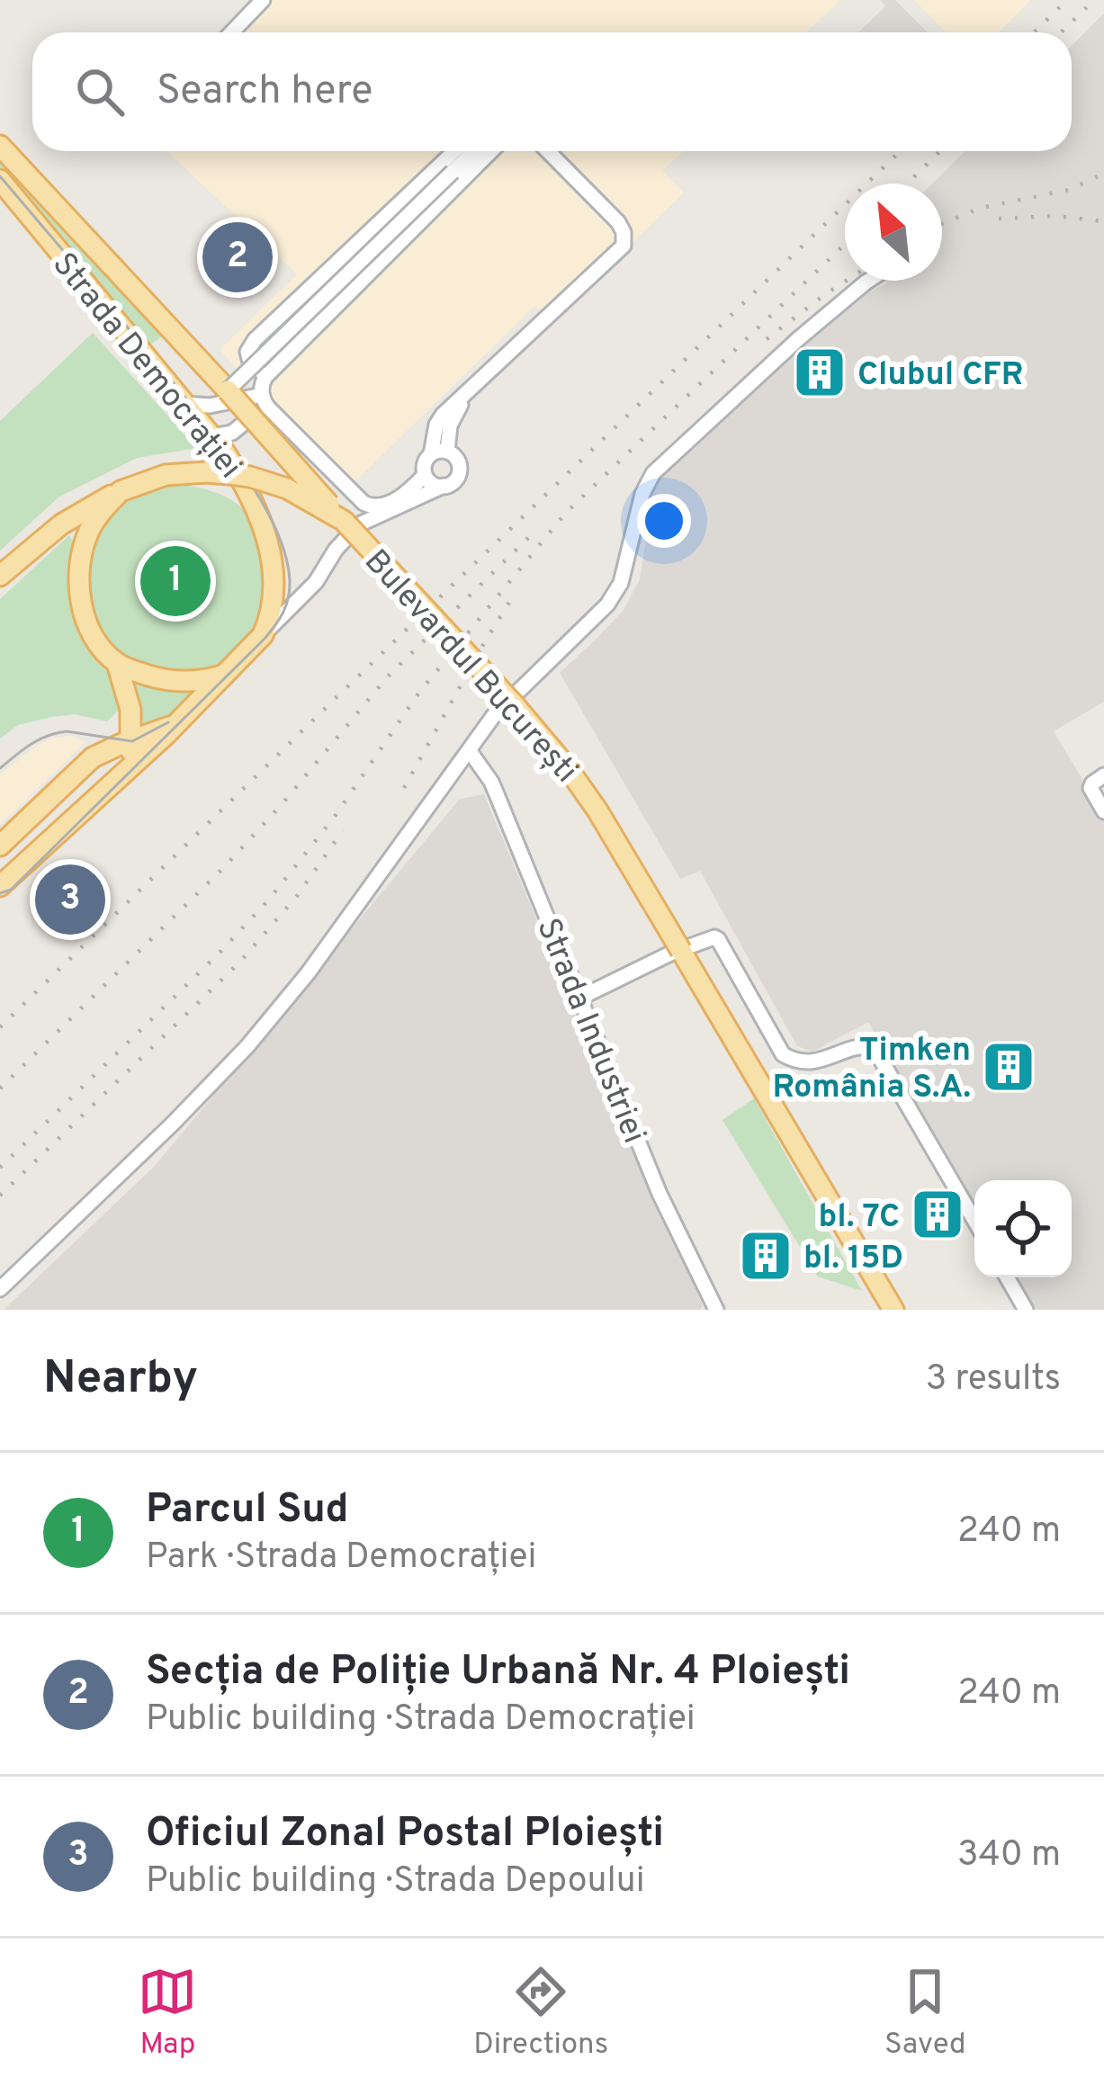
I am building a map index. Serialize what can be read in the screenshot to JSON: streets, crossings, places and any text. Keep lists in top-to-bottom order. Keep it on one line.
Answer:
{"streets":{"main road":["Strada Democrației","Bulevardul București"],"street":["Strada Industriei"]},"crossings":[["Strada Democrației","Bulevardul București"]],"places":{"building":["Clubul CFR","Timken România S.A.","bl. 7C","bl. 15D"]},"north":"top left","page":{"search":"Search here","pins":["2","1","3"],"heading":["Nearby","3 results"],"list":[{"mark":"1","name":"Parcul Sud","note":"Park · Strada Democrației","value":"240 m"},{"mark":"2","name":"Secția de Poliție Urbană Nr. 4 Ploiești","note":"Public building · Strada Democrației","value":"240 m"},{"mark":"3","name":"Oficiul Zonal Postal Ploiești","note":"Public building · Strada Depoului","value":"340 m"}],"nav":["Map","Directions","Saved"]}}
